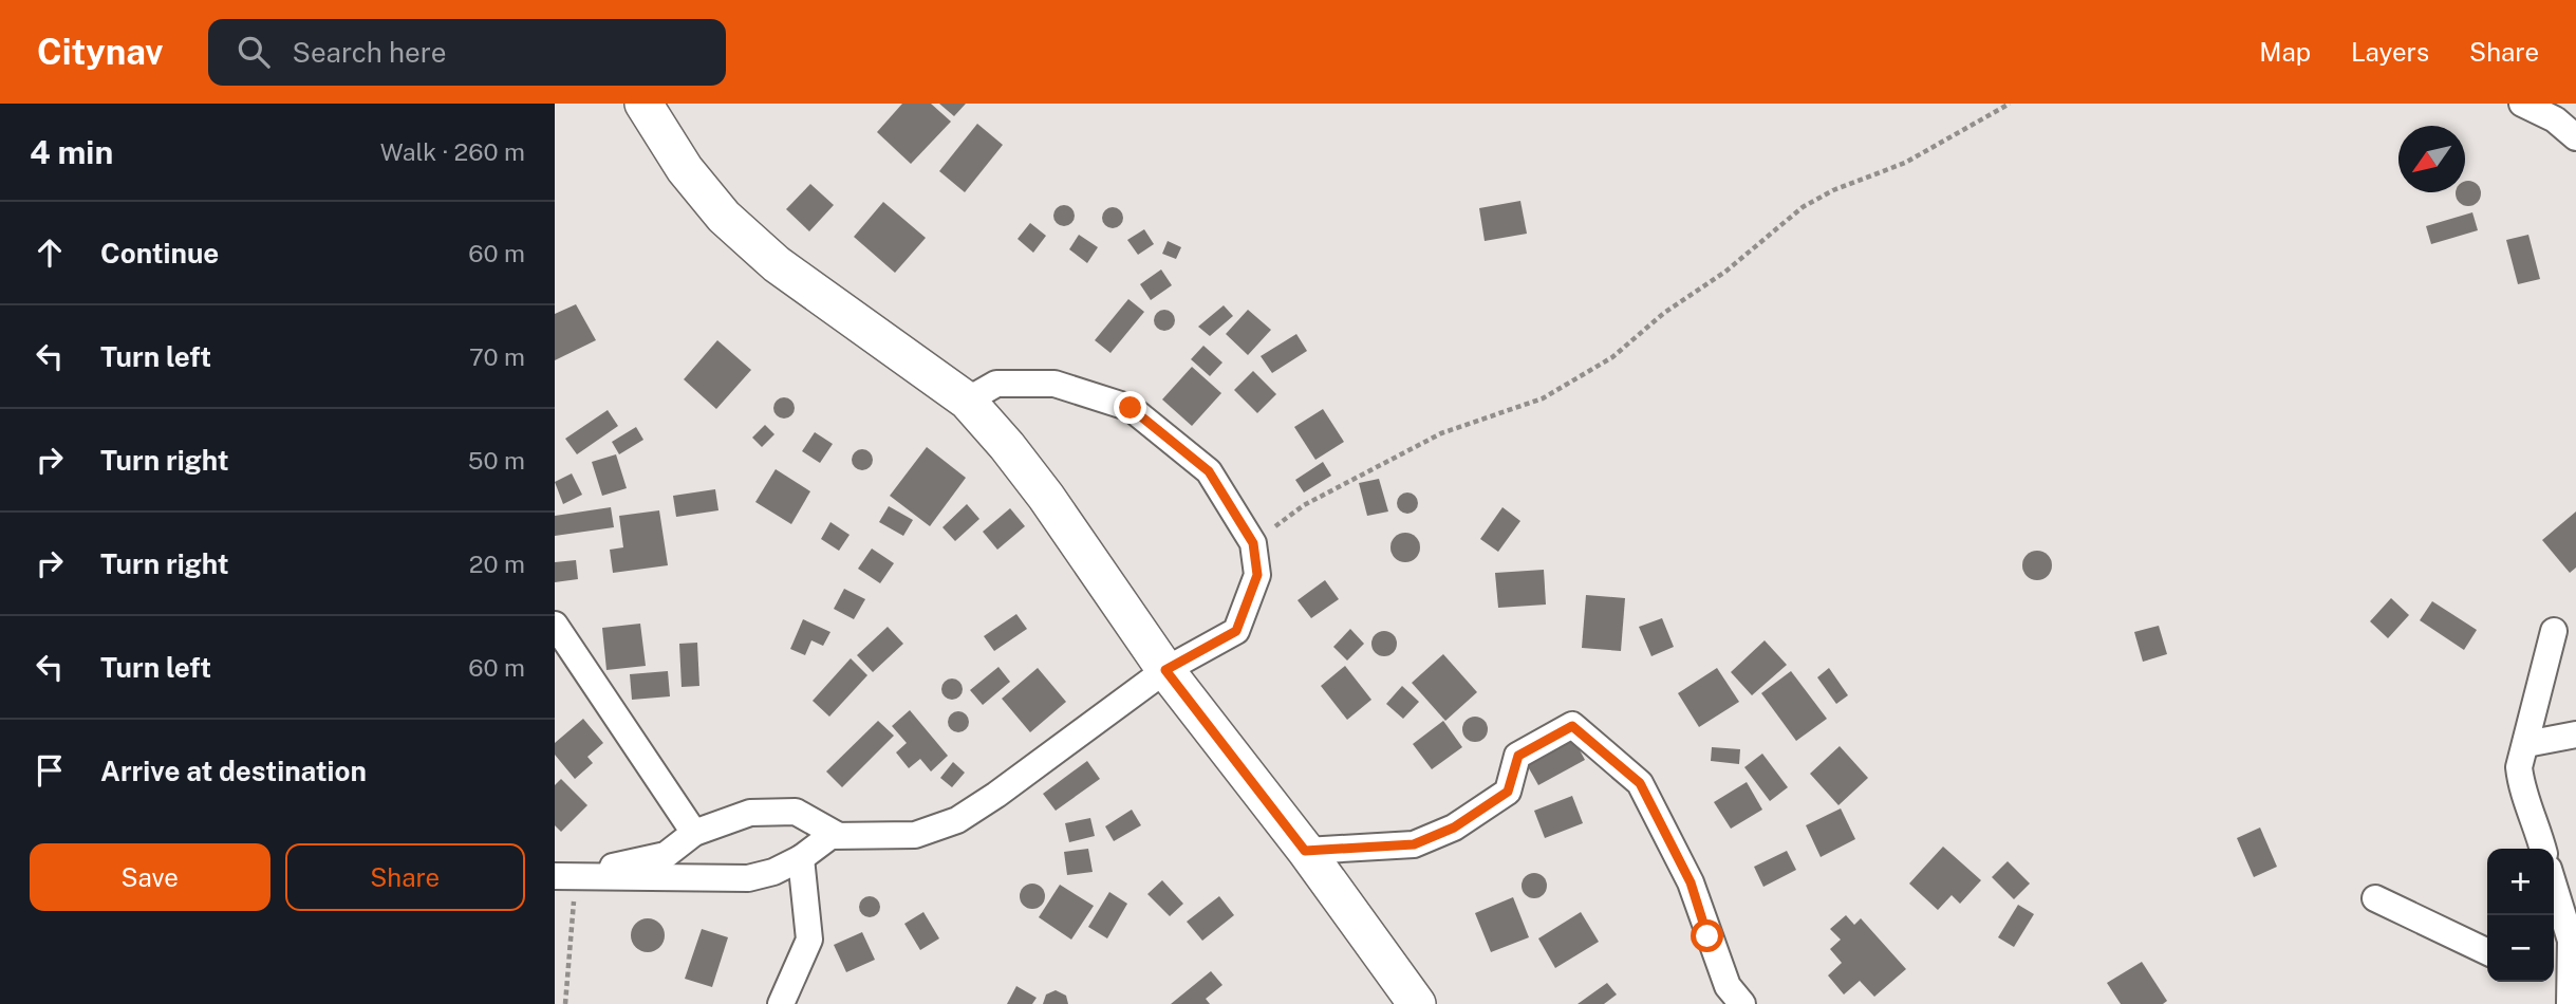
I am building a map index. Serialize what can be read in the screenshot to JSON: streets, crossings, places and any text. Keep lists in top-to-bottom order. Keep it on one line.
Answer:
{"north":"bottom left","page":{"header":"Citynav","search":"Search here","nav":["Map","Layers","Share"],"heading":["4 min","Walk · 260 m"],"list":[["Continue","60 m"],["Turn left","70 m"],["Turn right","50 m"],["Turn right","20 m"],["Turn left","60 m"],"Arrive at destination"],"buttons":["Save","Share"],"map_buttons":["+","−"]}}
